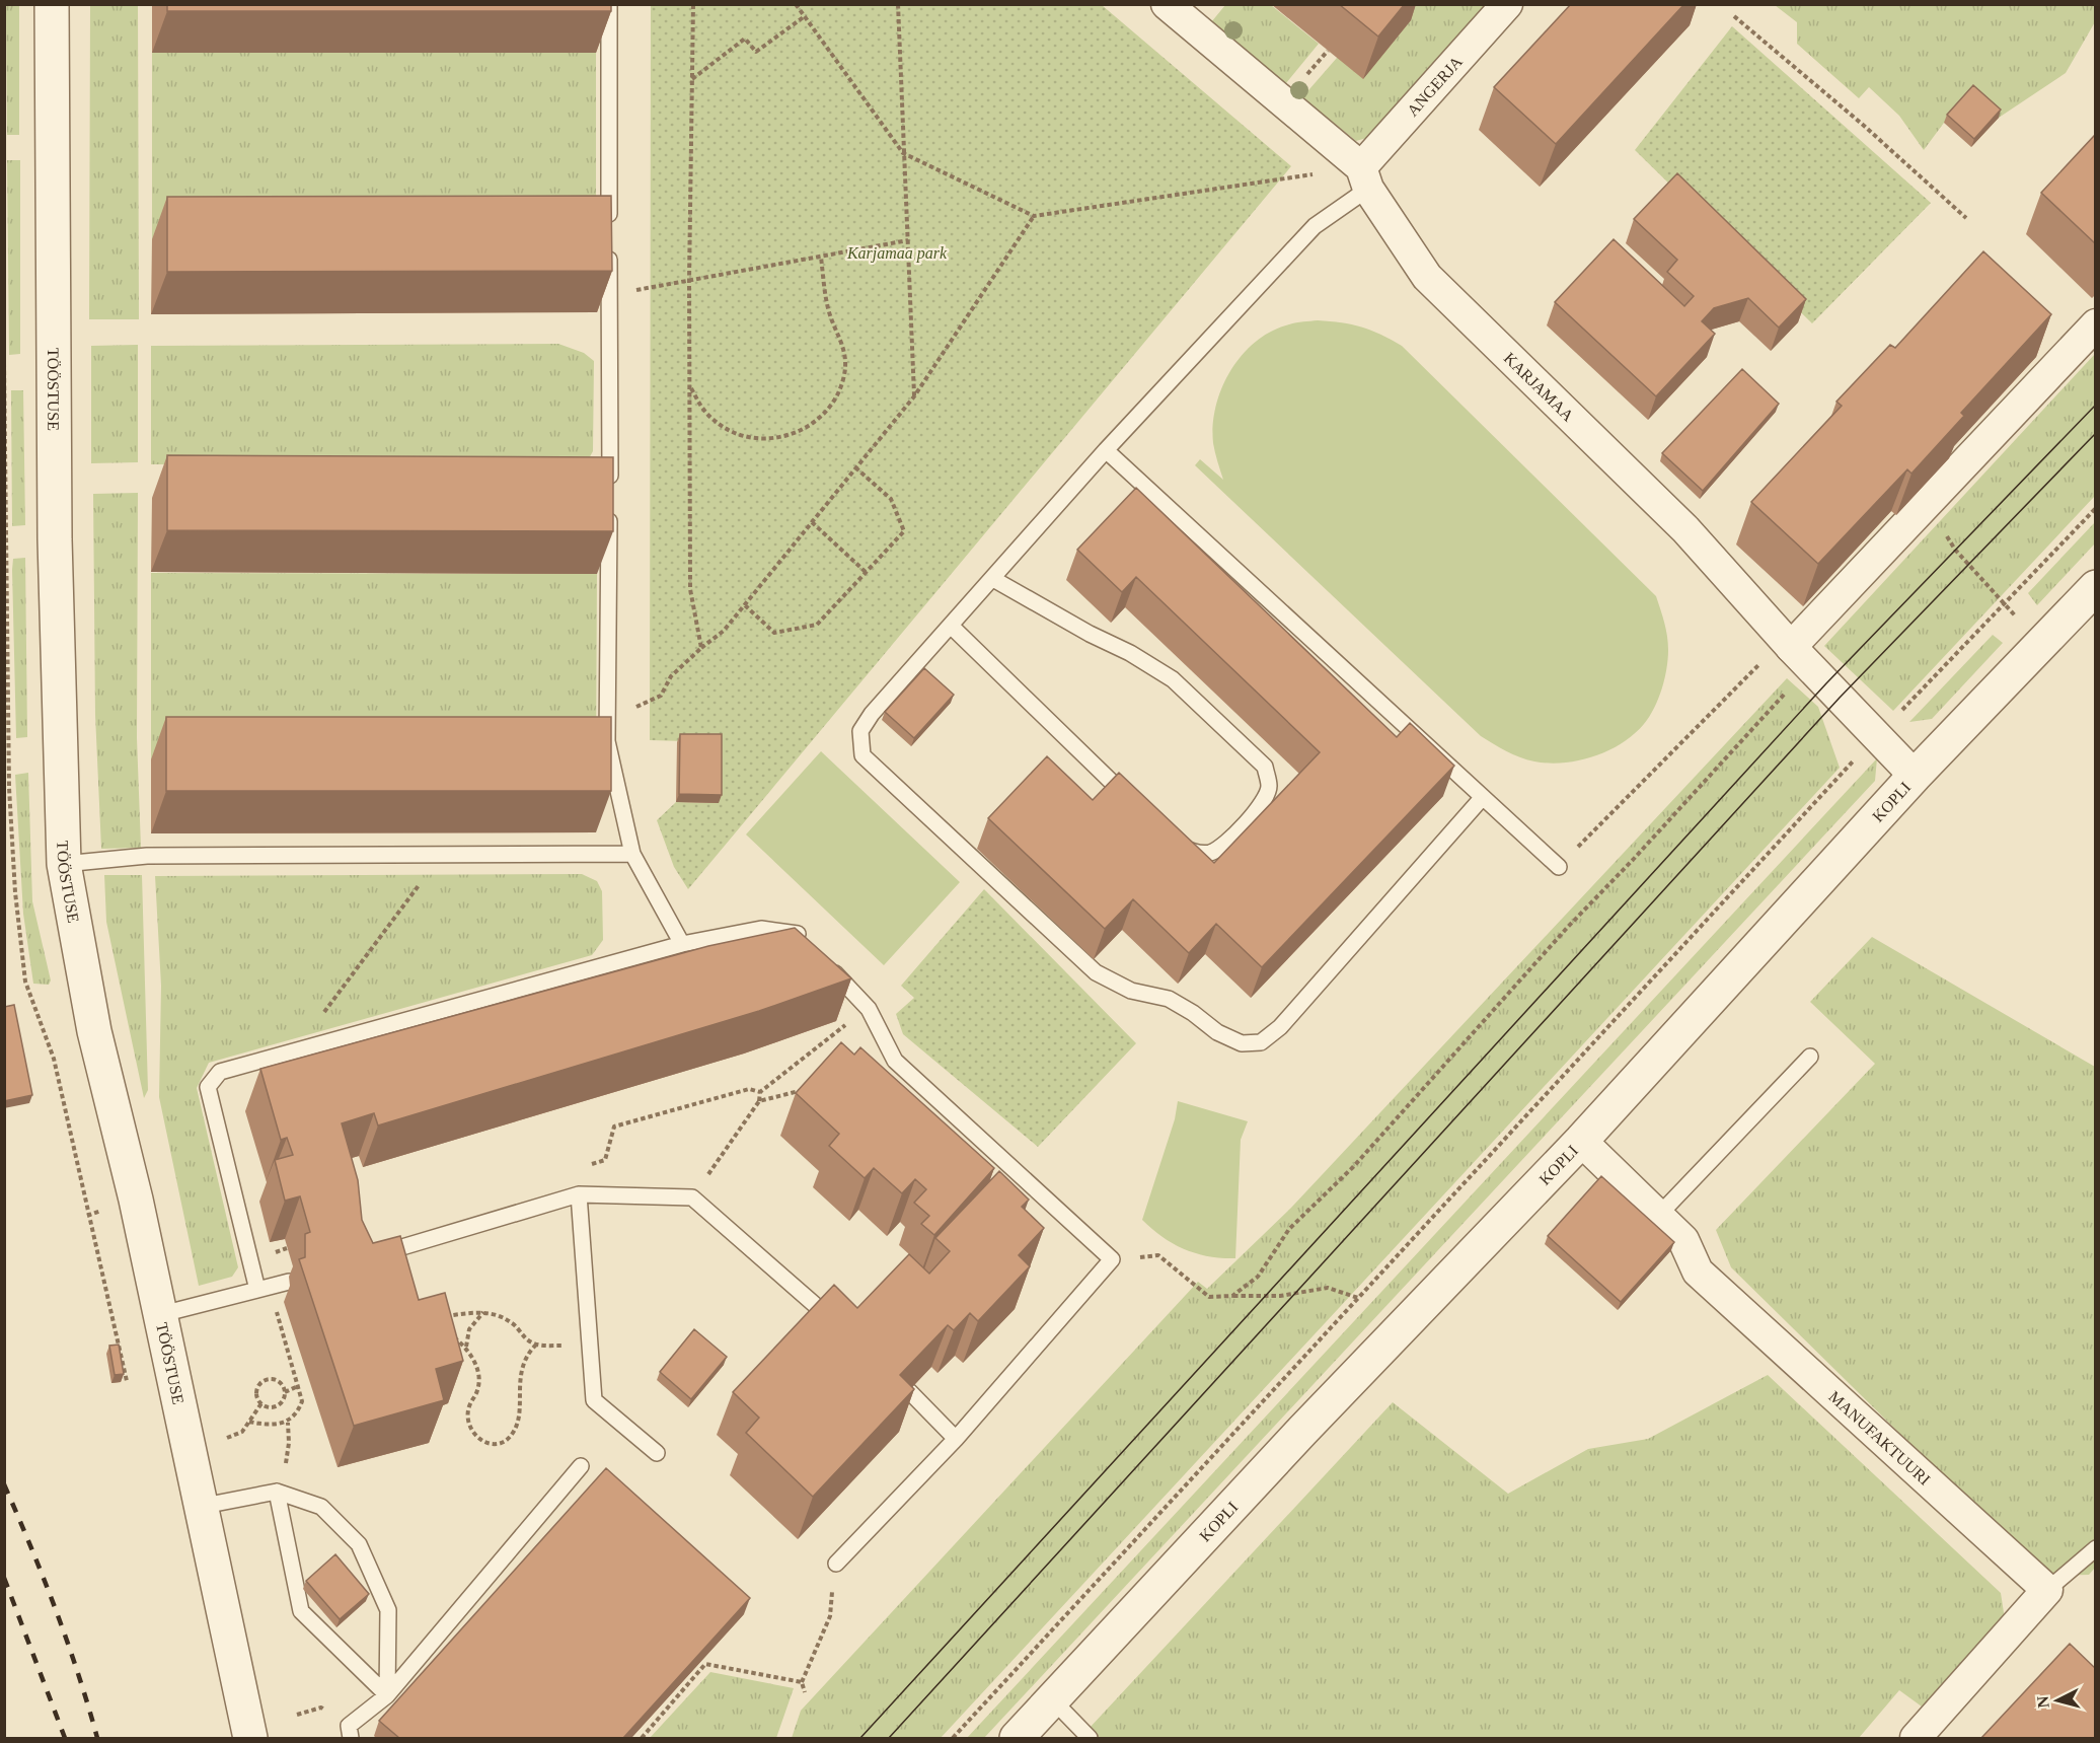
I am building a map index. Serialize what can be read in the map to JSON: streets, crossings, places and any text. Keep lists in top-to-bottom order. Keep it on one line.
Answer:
{"streets":{"street":["ANGERJA","KARJAMAA","TÖÖSTUSE","KOPLI","MANUFAKTUURI"]},"crossings":[["ANGERJA","KARJAMAA"],["KARJAMAA","KOPLI"],["KOPLI","MANUFAKTUURI"]],"parks":["Karjamaa park"],"north":"left"}
